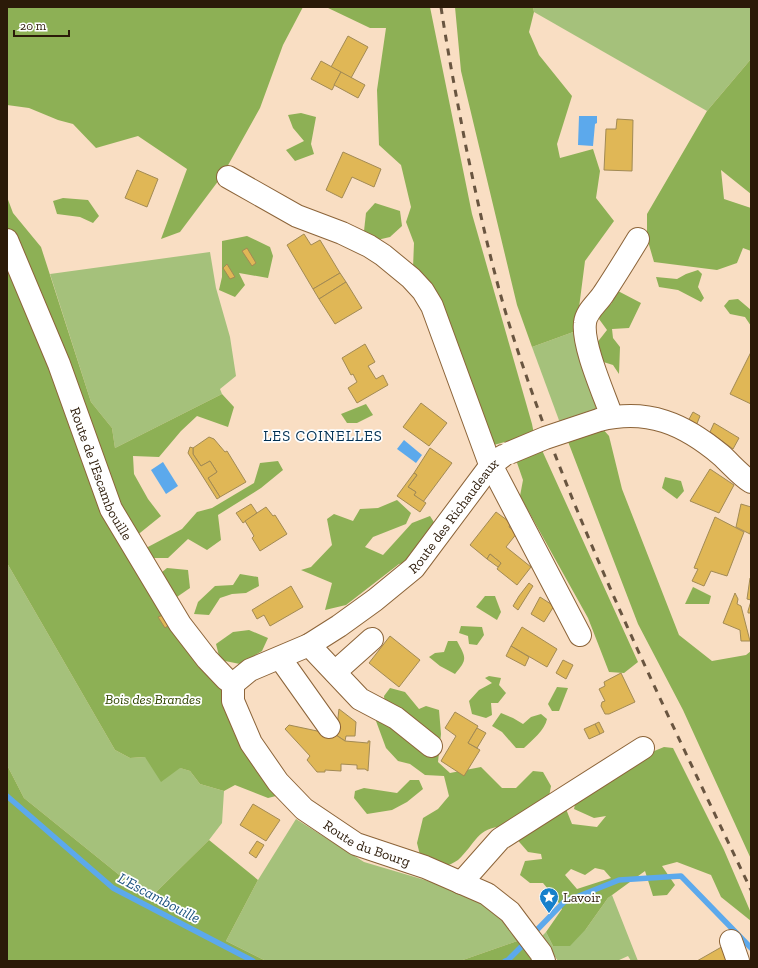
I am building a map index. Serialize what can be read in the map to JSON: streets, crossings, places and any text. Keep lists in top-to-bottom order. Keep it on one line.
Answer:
{"streets":{"street":["Route de l'Escambouille","Route des Richaudeaux","Route du Bourg"]},"crossings":[["Route de l'Escambouille","Route des Richaudeaux"],["Route de l'Escambouille","Route du Bourg"],["Route des Richaudeaux","Route du Bourg"]],"districts":["LES COINELLES"],"water":["L'Escambouille"],"parks":["Bois des Brandes"],"places":{"place":["Lavoir"]},"scale_bar":"20 m"}
